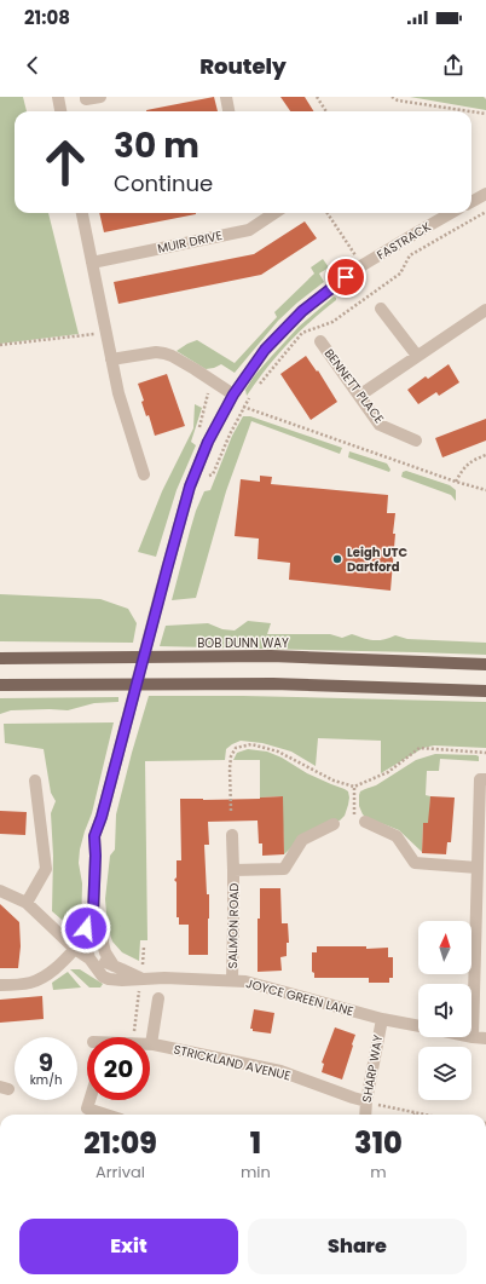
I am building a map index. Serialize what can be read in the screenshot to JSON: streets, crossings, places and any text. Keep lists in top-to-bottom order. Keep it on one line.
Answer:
{"streets":{"main road":["BOB DUNN WAY"],"street":["FASTRACK","MUIR DRIVE","BENNETT PLACE","SALMON ROAD","JOYCE GREEN LANE","STRICKLAND AVENUE","SHARP WAY"]},"crossings":[["SALMON ROAD","JOYCE GREEN LANE"],["JOYCE GREEN LANE","SHARP WAY"],["STRICKLAND AVENUE","SHARP WAY"]],"places":["Leigh UTC Dartford"],"north":"top","page":{"status":"21:08","header":"Routely","turn":["30 m","Continue"],"speed":"9 km/h","limit":"20","eta":["21:09","Arrival","1","min","310","m"],"buttons":["Exit","Share"]}}
